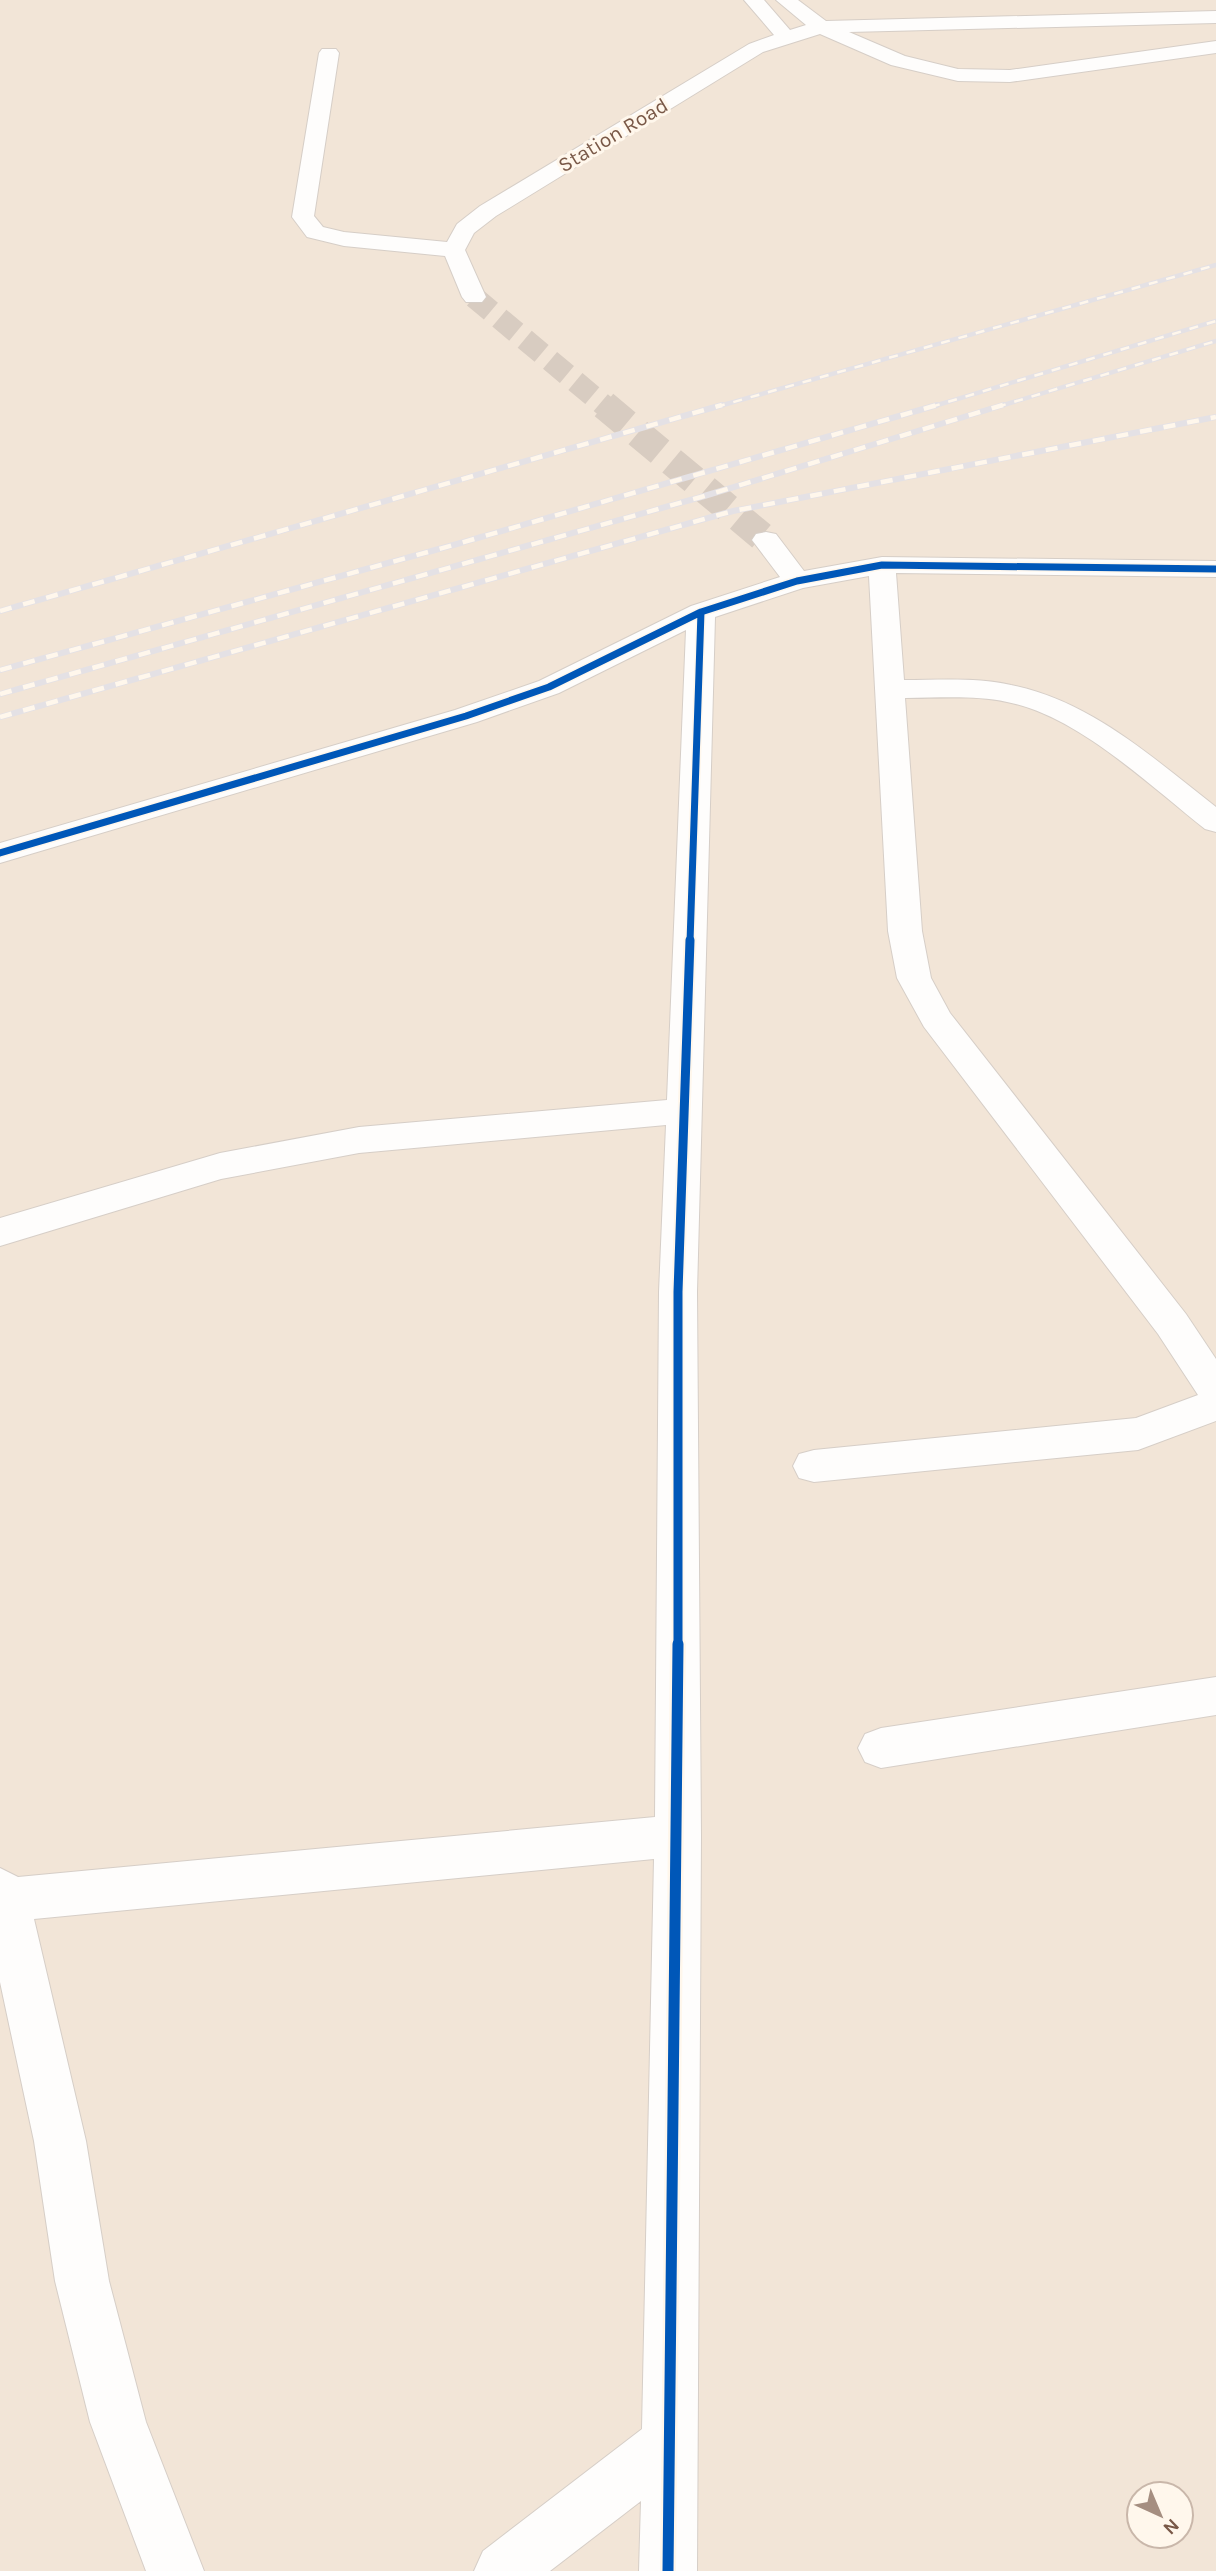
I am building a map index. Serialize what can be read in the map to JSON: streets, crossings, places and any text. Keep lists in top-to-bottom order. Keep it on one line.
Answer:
{"streets":{"street":["Station Road"]},"north":"bottom right"}
